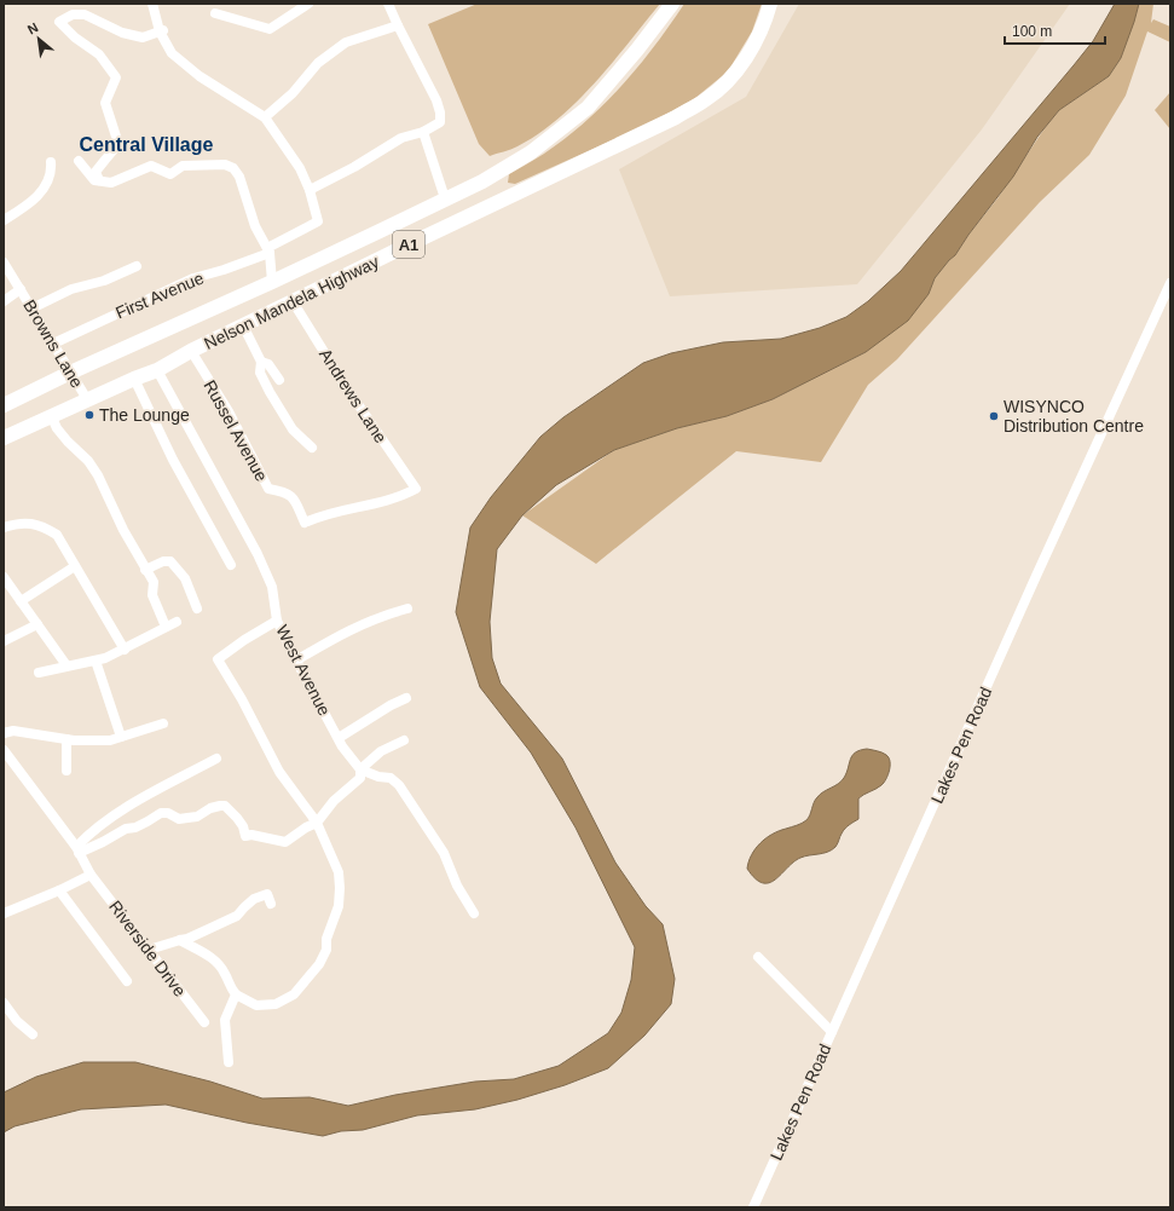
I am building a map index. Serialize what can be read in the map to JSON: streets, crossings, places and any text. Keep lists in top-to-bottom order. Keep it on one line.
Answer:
{"streets":{"highway":["A1","Nelson Mandela Highway"],"street":["First Avenue","Browns Lane","Andrews Lane","Russel Avenue","West Avenue","Lakes Pen Road","Riverside Drive"]},"crossings":[["First Avenue","Browns Lane"],["Nelson Mandela Highway","Browns Lane"],["Nelson Mandela Highway","Andrews Lane"],["Nelson Mandela Highway","Russel Avenue"],["Nelson Mandela Highway","West Avenue"],["Andrews Lane","Russel Avenue"]],"districts":["Central Village"],"places":["The Lounge","WISYNCO Distribution Centre"],"scale_bar":"100 m","north":"top left"}
